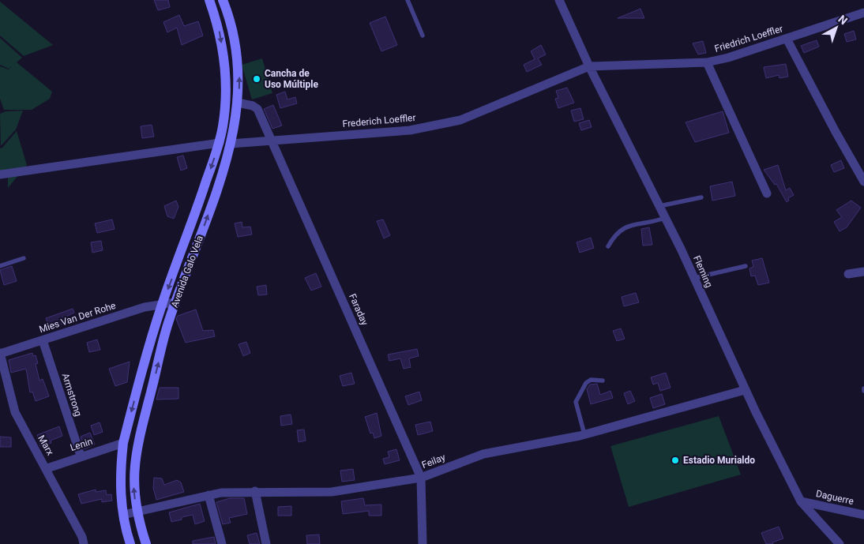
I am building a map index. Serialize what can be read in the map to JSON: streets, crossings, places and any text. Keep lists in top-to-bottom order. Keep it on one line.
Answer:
{"streets":{"main road":["Avenida Galo Vela"],"street":["Friedrich Loeffler","Frederich Loeffler","Fleming","Faraday","Mies Van Der Rohe","Armstrong","Lenin","Marx","Feilay","Daguerre"]},"crossings":[["Friedrich Loeffler","Frederich Loeffler"],["Friedrich Loeffler","Fleming"],["Frederich Loeffler","Avenida Galo Vela"],["Frederich Loeffler","Fleming"],["Frederich Loeffler","Faraday"],["Avenida Galo Vela","Faraday"],["Avenida Galo Vela","Mies Van Der Rohe"],["Avenida Galo Vela","Lenin"],["Avenida Galo Vela","Feilay"],["Fleming","Feilay"],["Fleming","Daguerre"],["Faraday","Feilay"],["Mies Van Der Rohe","Armstrong"],["Mies Van Der Rohe","Marx"],["Armstrong","Lenin"],["Lenin","Marx"]],"places":["Cancha de Uso Múltiple","Estadio Murialdo"],"north":"top right"}
